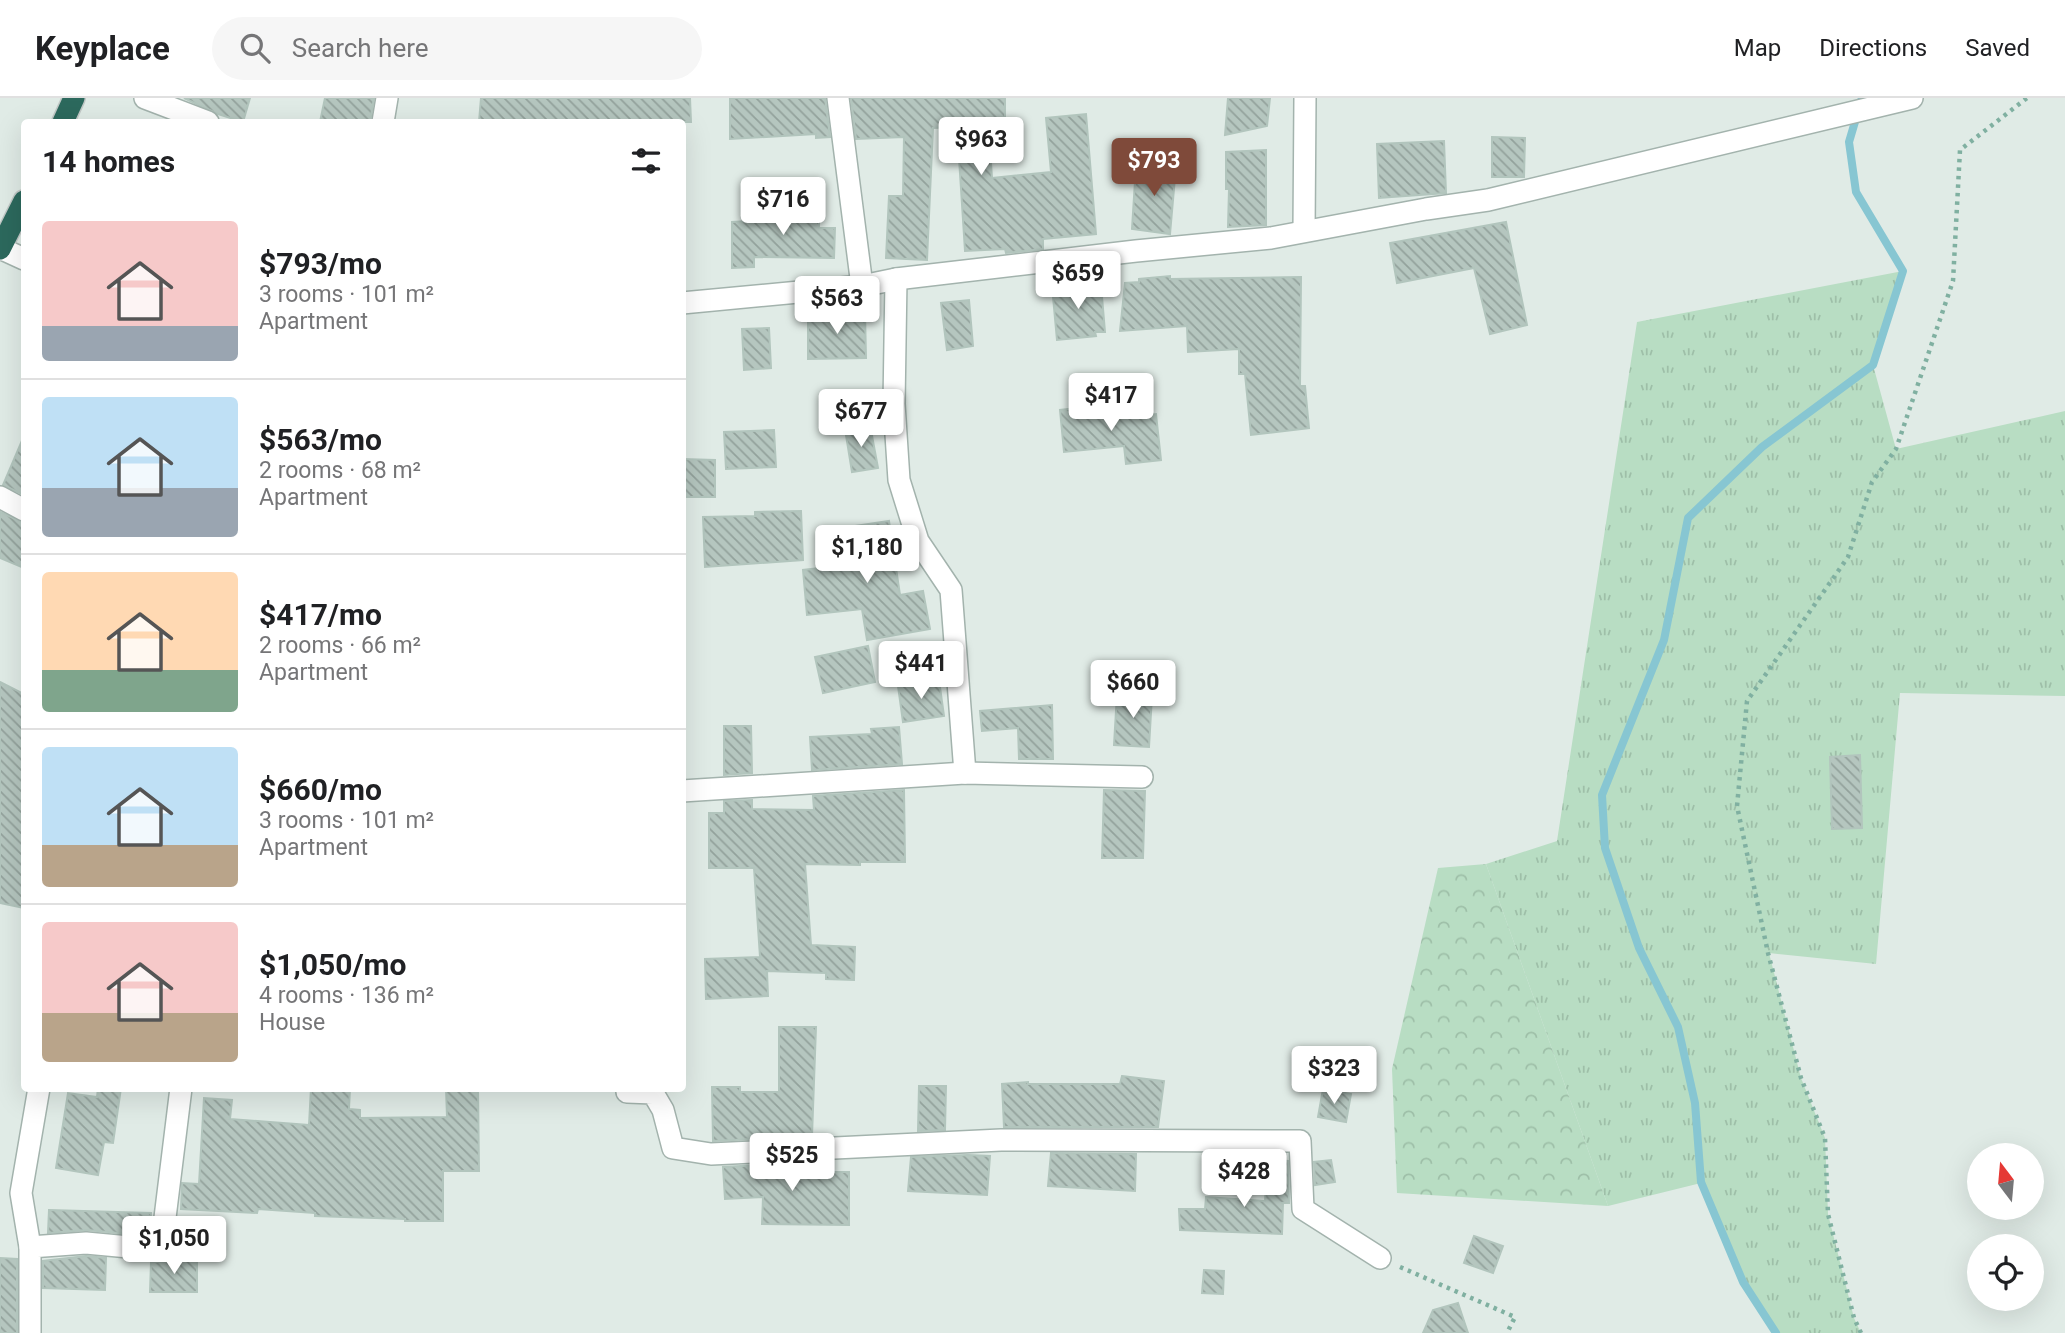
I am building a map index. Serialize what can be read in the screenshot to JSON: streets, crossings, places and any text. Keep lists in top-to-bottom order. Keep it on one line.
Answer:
{"north":"top","page":{"header":"Keyplace","search":"Search here","nav":["Map","Directions","Saved"],"price":["$963","$793","$716","$659","$563","$417","$677","$1,180","$441","$660","$323","$525","$428","$1,050"],"heading":"14 homes","list":[{"name":"$793/mo","note":"3 rooms · 101 m² · Apartment"},{"name":"$563/mo","note":"2 rooms · 68 m² · Apartment"},{"name":"$417/mo","note":"2 rooms · 66 m² · Apartment"},{"name":"$660/mo","note":"3 rooms · 101 m² · Apartment"},{"name":"$1,050/mo","note":"4 rooms · 136 m² · House"}]}}
